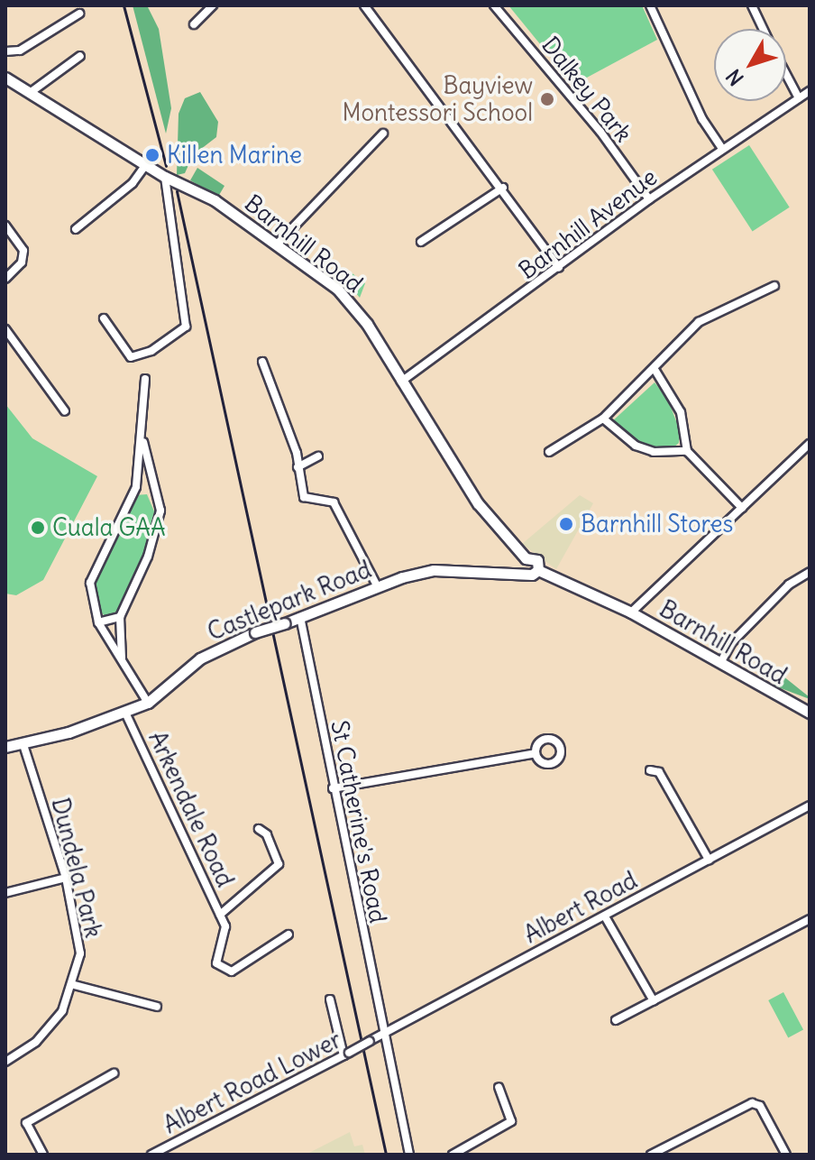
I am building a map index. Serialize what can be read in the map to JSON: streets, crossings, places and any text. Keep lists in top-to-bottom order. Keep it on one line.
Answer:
{"streets":{"main road":["Barnhill Road","Castlepark Road"],"street":["Dalkey Park","Barnhill Avenue","Arkendale Road","St Catherine's Road","Dundela Park","Albert Road","Albert Road Lower"]},"crossings":[["Dalkey Park","Barnhill Avenue"],["Barnhill Avenue","Barnhill Road"],["Barnhill Road","Castlepark Road"],["Castlepark Road","Arkendale Road"],["Castlepark Road","St Catherine's Road"],["Castlepark Road","Dundela Park"],["St Catherine's Road","Albert Road"],["Albert Road","Albert Road Lower"]],"places":["Bayview Montessori School","Killen Marine","Barnhill Stores","Cuala GAA"],"north":"bottom left"}
